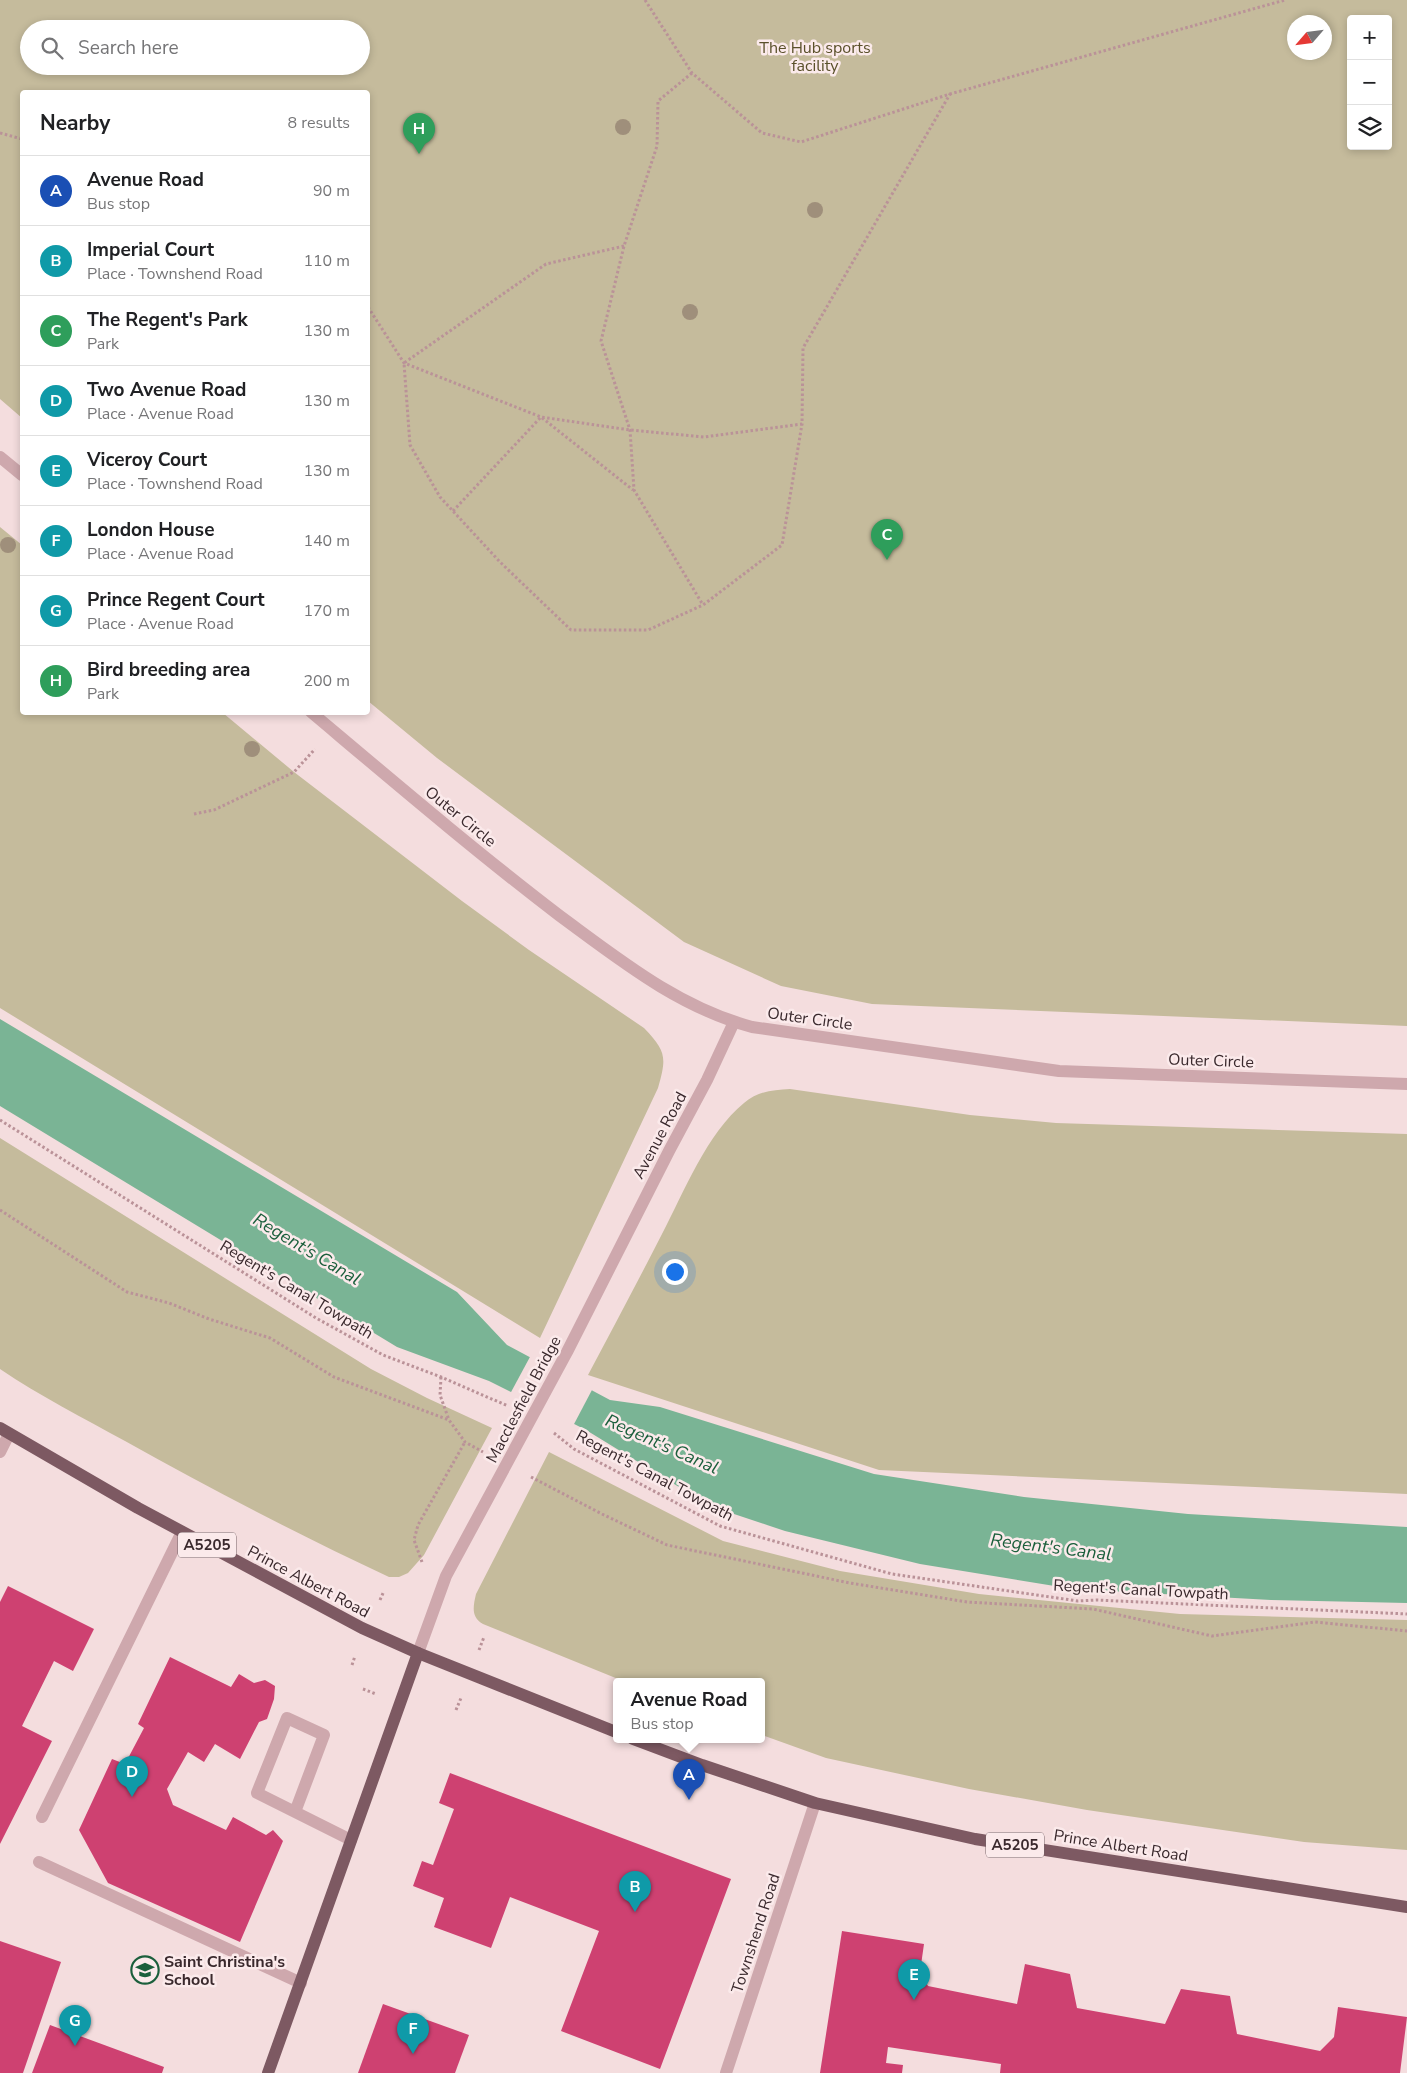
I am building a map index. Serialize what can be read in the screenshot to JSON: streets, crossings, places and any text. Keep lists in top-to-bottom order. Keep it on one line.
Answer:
{"streets":{"main road":["A5205","Prince Albert Road"],"street":["Outer Circle","Avenue Road","Macclesfield Bridge","Townshend Road"],"path":["Regent's Canal Towpath"]},"crossings":[["Outer Circle","Avenue Road"],["Avenue Road","Macclesfield Bridge"],["Macclesfield Bridge","Prince Albert Road"],["Prince Albert Road","Townshend Road"]],"water":["Regent's Canal"],"parks":["The Hub sports facility"],"places":{"school or university":["Saint Christina's School"]},"north":"bottom left","page":{"map_buttons":["+","−"],"search":"Search here","heading":["Nearby","8 results"],"pins":["H","C","D","A","B","E","G","F"],"list":[{"mark":"A","name":"Avenue Road","note":"Bus stop","value":"90 m"},{"mark":"B","name":"Imperial Court","note":"Place · Townshend Road","value":"110 m"},{"mark":"C","name":"The Regent's Park","note":"Park","value":"130 m"},{"mark":"D","name":"Two Avenue Road","note":"Place · Avenue Road","value":"130 m"},{"mark":"E","name":"Viceroy Court","note":"Place · Townshend Road","value":"130 m"},{"mark":"F","name":"London House","note":"Place · Avenue Road","value":"140 m"},{"mark":"G","name":"Prince Regent Court","note":"Place · Avenue Road","value":"170 m"},{"mark":"H","name":"Bird breeding area","note":"Park","value":"200 m"}],"popup":["Avenue Road","Bus stop"]}}
